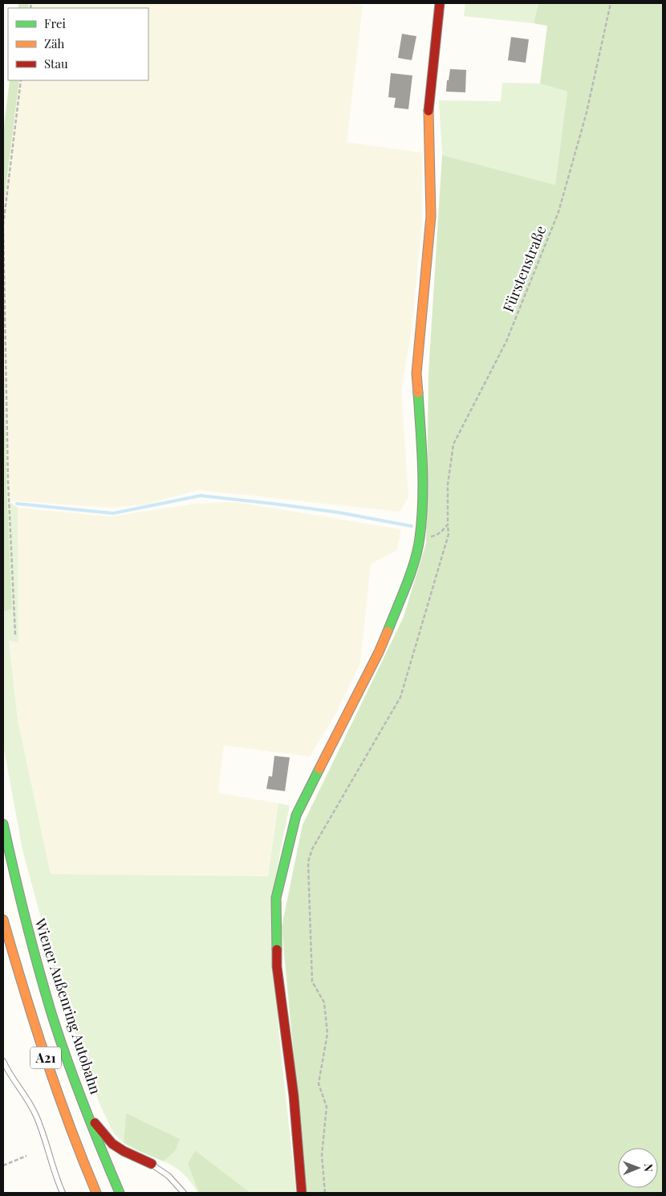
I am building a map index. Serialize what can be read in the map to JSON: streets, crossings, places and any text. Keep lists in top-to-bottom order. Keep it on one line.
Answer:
{"streets":{"main road":["Wiener Außenring Autobahn","A21"],"path":["Fürstenstraße"]},"legend":["Frei","Zäh","Stau"],"north":"right"}
